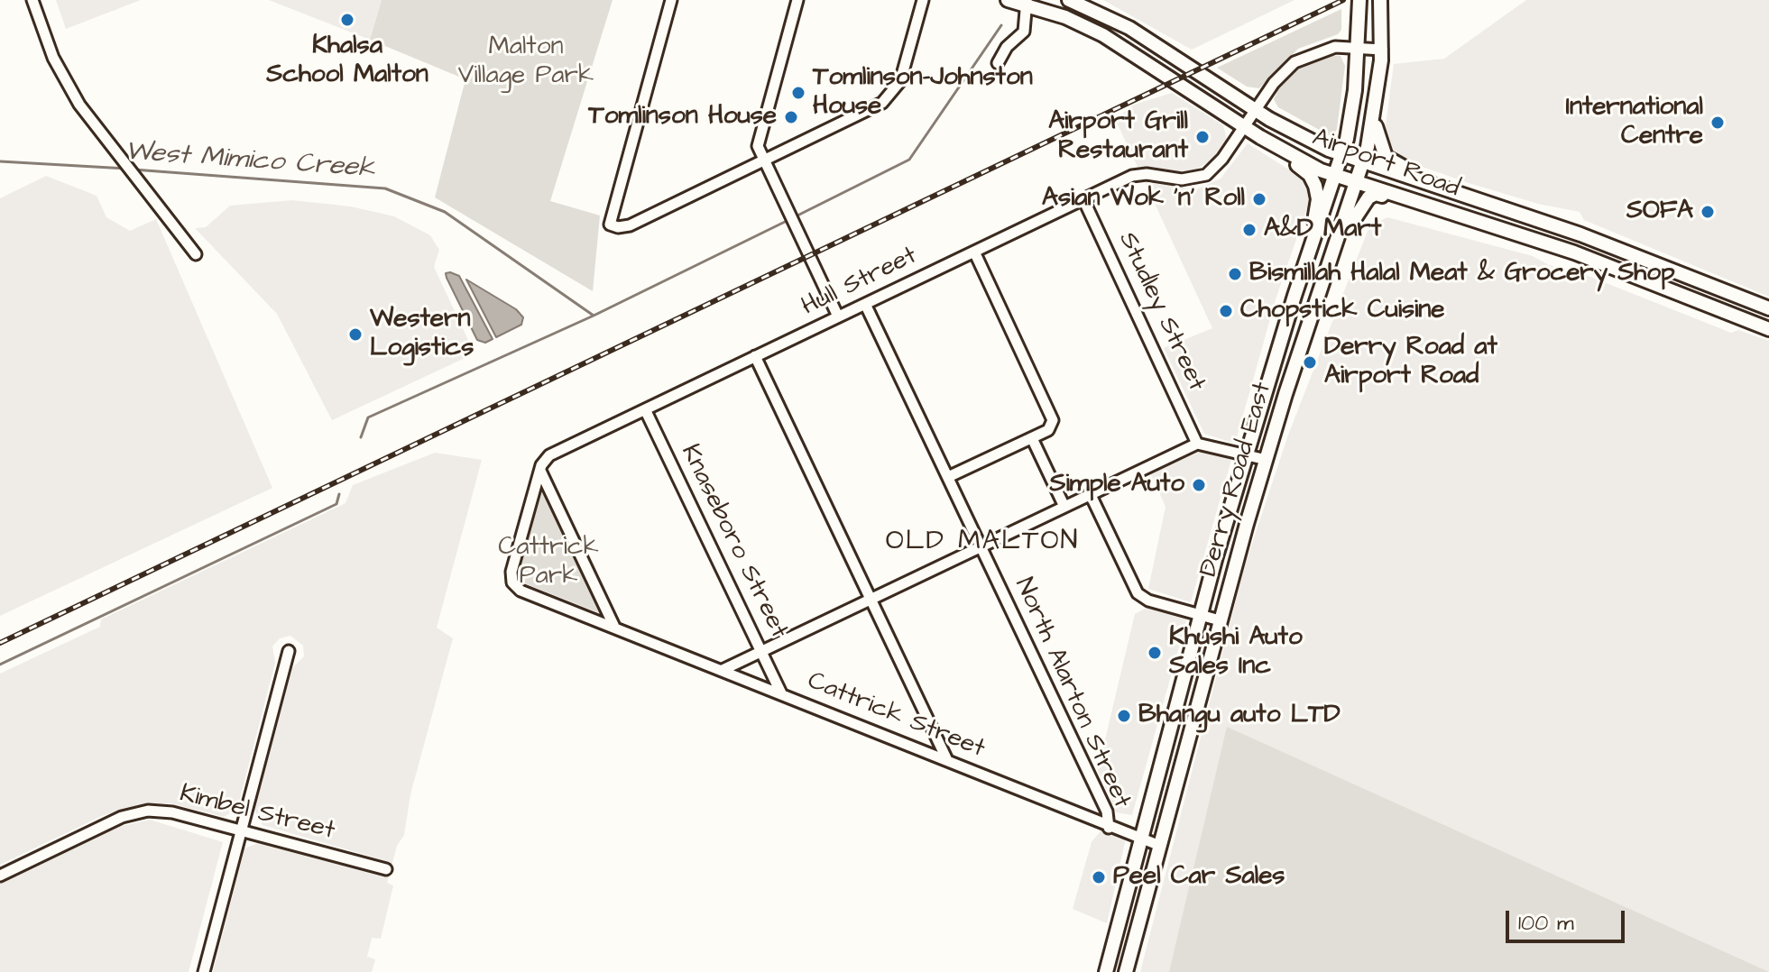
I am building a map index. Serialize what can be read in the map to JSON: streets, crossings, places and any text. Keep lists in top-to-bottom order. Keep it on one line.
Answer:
{"streets":{"main road":["Airport Road","Derry Road East"],"street":["Hull Street","Studley Street","Knaseboro Street","North Alarton Street","Cattrick Street","Kimbel Street"]},"crossings":[["Airport Road","Hull Street"],["Airport Road","Derry Road East"],["Hull Street","Studley Street"],["Hull Street","Derry Road East"],["Hull Street","Knaseboro Street"],["Hull Street","North Alarton Street"],["Derry Road East","Cattrick Street"],["Knaseboro Street","Cattrick Street"],["North Alarton Street","Cattrick Street"]],"districts":["OLD MALTON"],"water":["West Mimico Creek"],"parks":["Malton Village Park","Cattrick Park"],"places":["Khalsa School Malton","Tomlinson-Johnston House","Tomlinson House","International Centre","Airport Grill Restaurant","Asian Wok 'n' Roll","SOFA","A&D Mart","Bismillah Halal Meat & Grocery Shop","Chopstick Cuisine","Western Logistics","Derry Road at Airport Road","Simple Auto","Khushi Auto Sales Inc","Bhangu auto LTD","Peel Car Sales"],"scale_bar":"100 m"}
